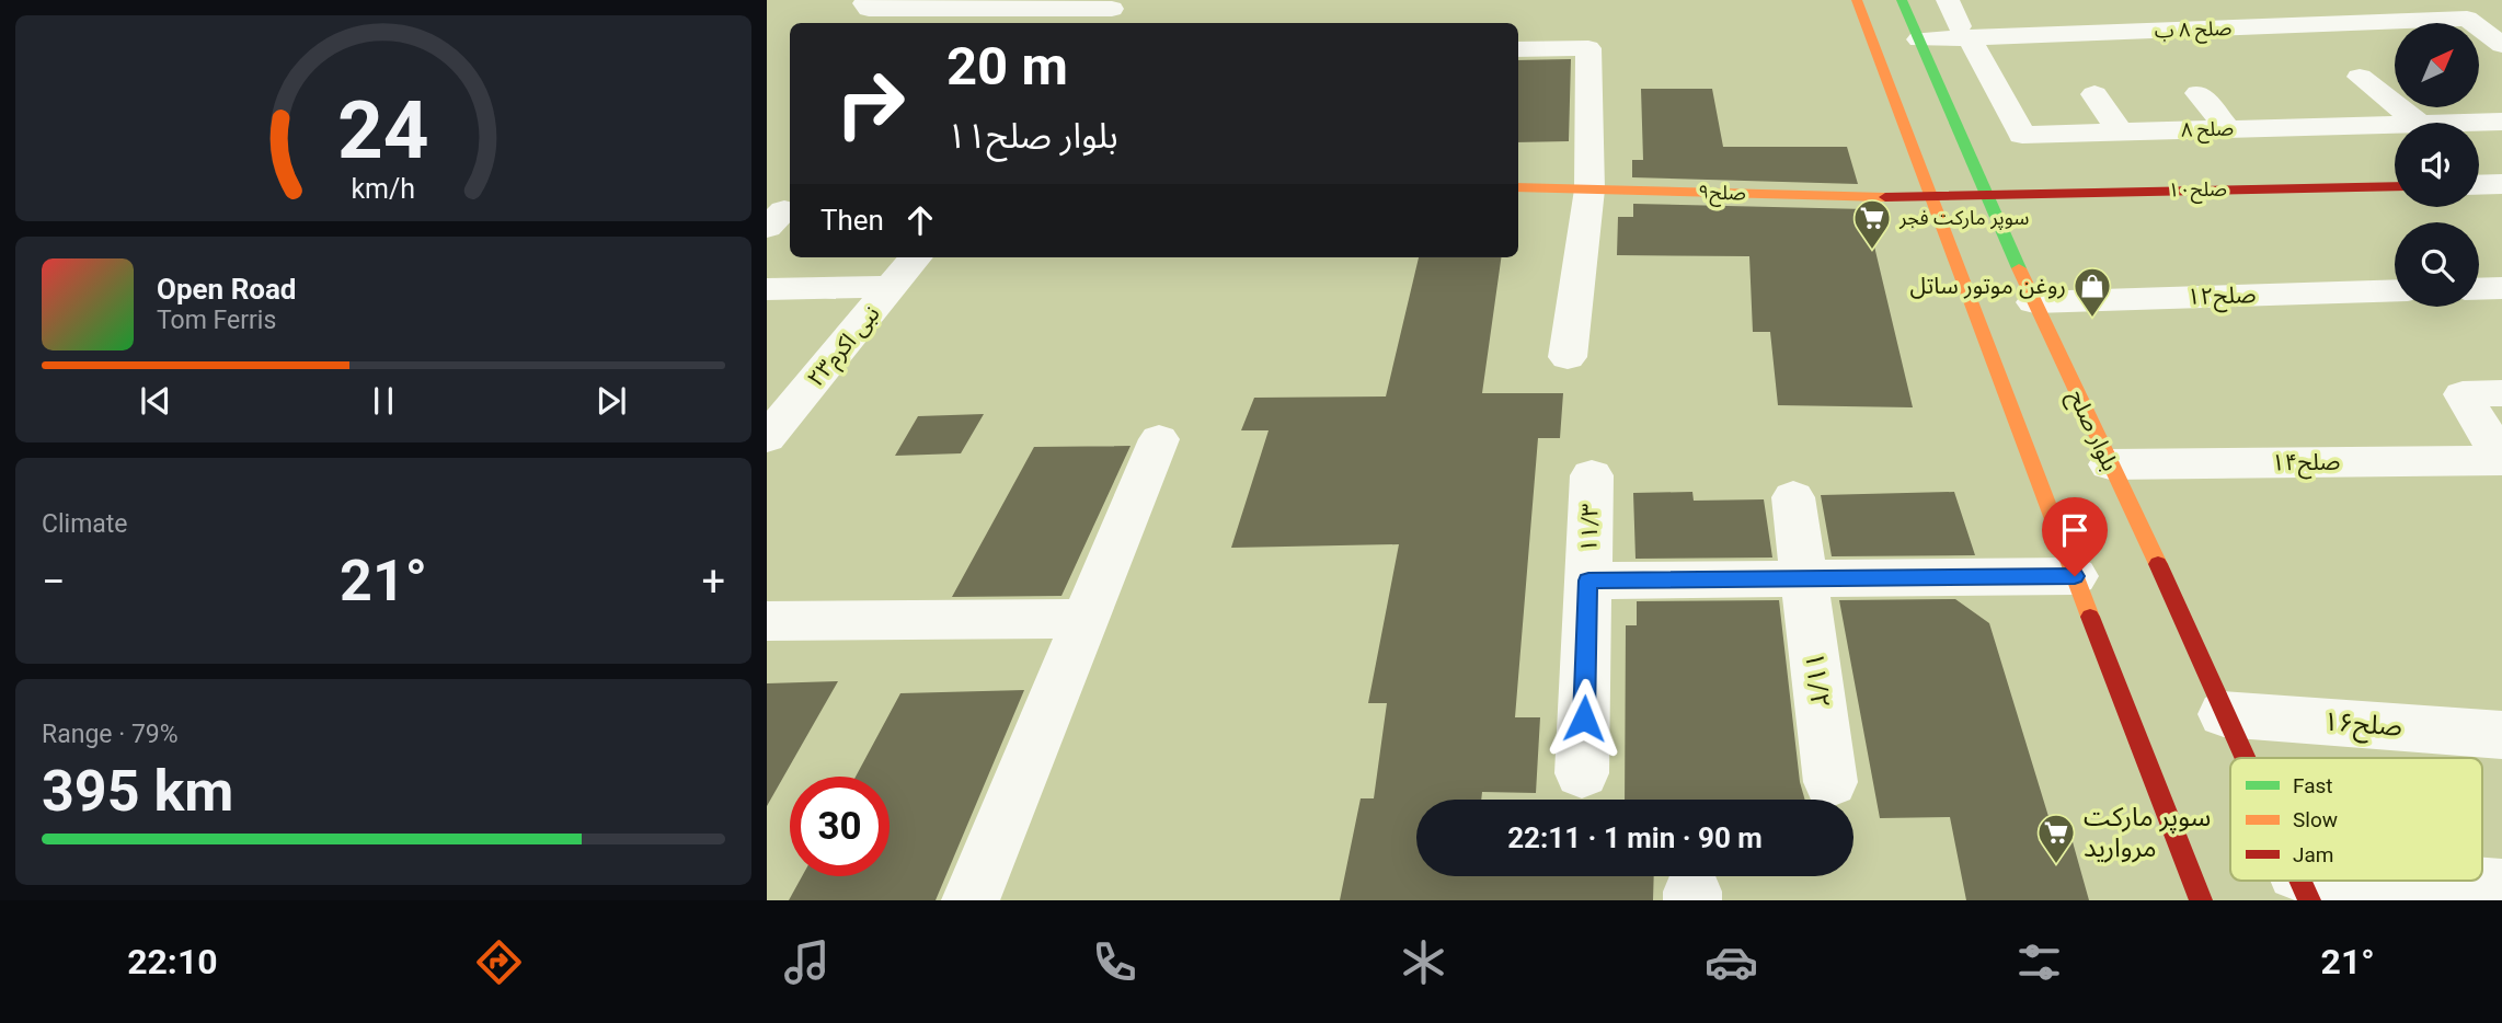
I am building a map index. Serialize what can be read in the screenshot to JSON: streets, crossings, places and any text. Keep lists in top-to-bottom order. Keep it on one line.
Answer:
{"streets":{"main road":["صلح۱۰","صلح۹","بلوار صلح"],"street":["صلح ۸ ب","۸ صلح","صلح۱۲","نبی اکرم۲۳","صلح۱۴","۱۱/۳","۱۱/۲","صلح۱۶"]},"crossings":[["صلح ۸ ب","۸ صلح"],["صلح ۸ ب","بلوار صلح"],["صلح۱۰","صلح۹"],["صلح۱۰","بلوار صلح"],["صلح۱۲","بلوار صلح"],["بلوار صلح","صلح۱۴"],["بلوار صلح","صلح۱۶"]],"places":{"supermarket":["سوپر مارکت فجر","سوپر مارکت مروارید"],"shop":["روغن موتور ساتل"]},"legend":["Fast","Slow","Jam"],"north":"top right","page":{"turn":["20 m","بلوار صلح۱۱"],"then":"Then","song":["Open Road","Tom Ferris"],"tile":["Climate",["Range · 79%","395 km"]],"heat":["−","21°","+"],"limit":"30","trip":"22:11 · 1 min · 90 m","tabs":["22:10","21°"],"gauge":["24","km/h"]}}
